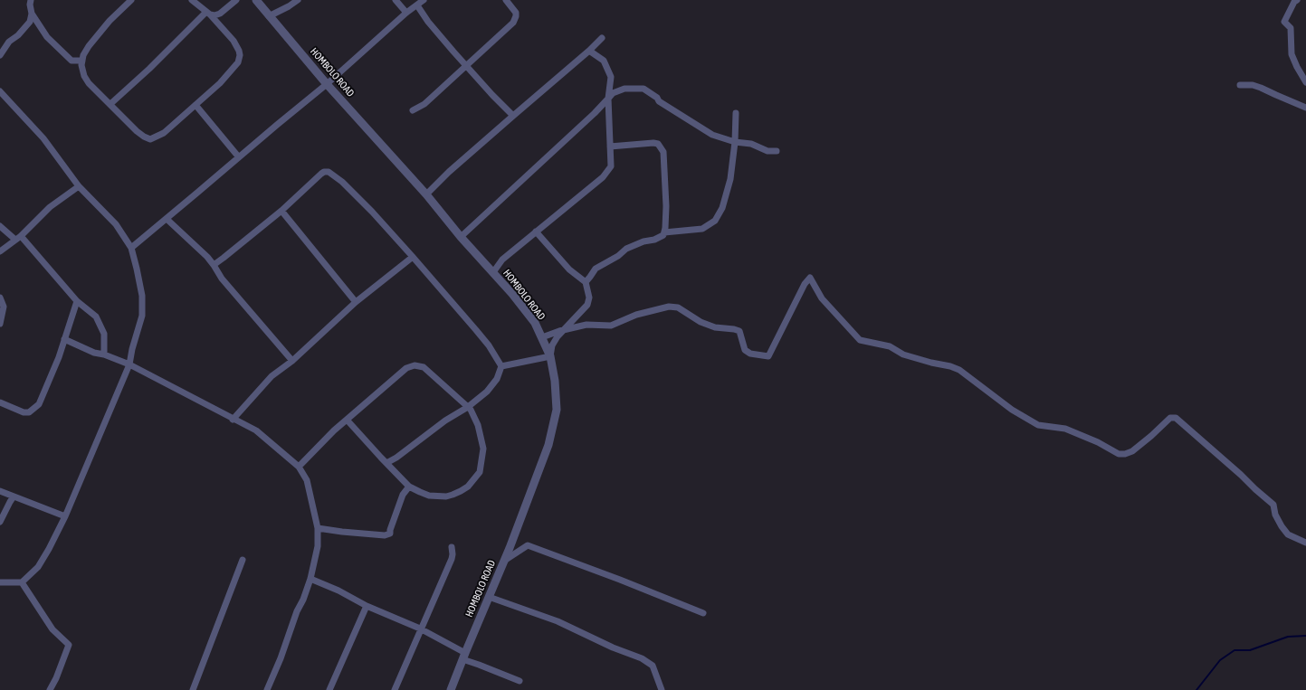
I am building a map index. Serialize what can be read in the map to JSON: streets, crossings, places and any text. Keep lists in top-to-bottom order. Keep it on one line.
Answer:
{"streets":{"street":["HOMBOLO ROAD"]}}
